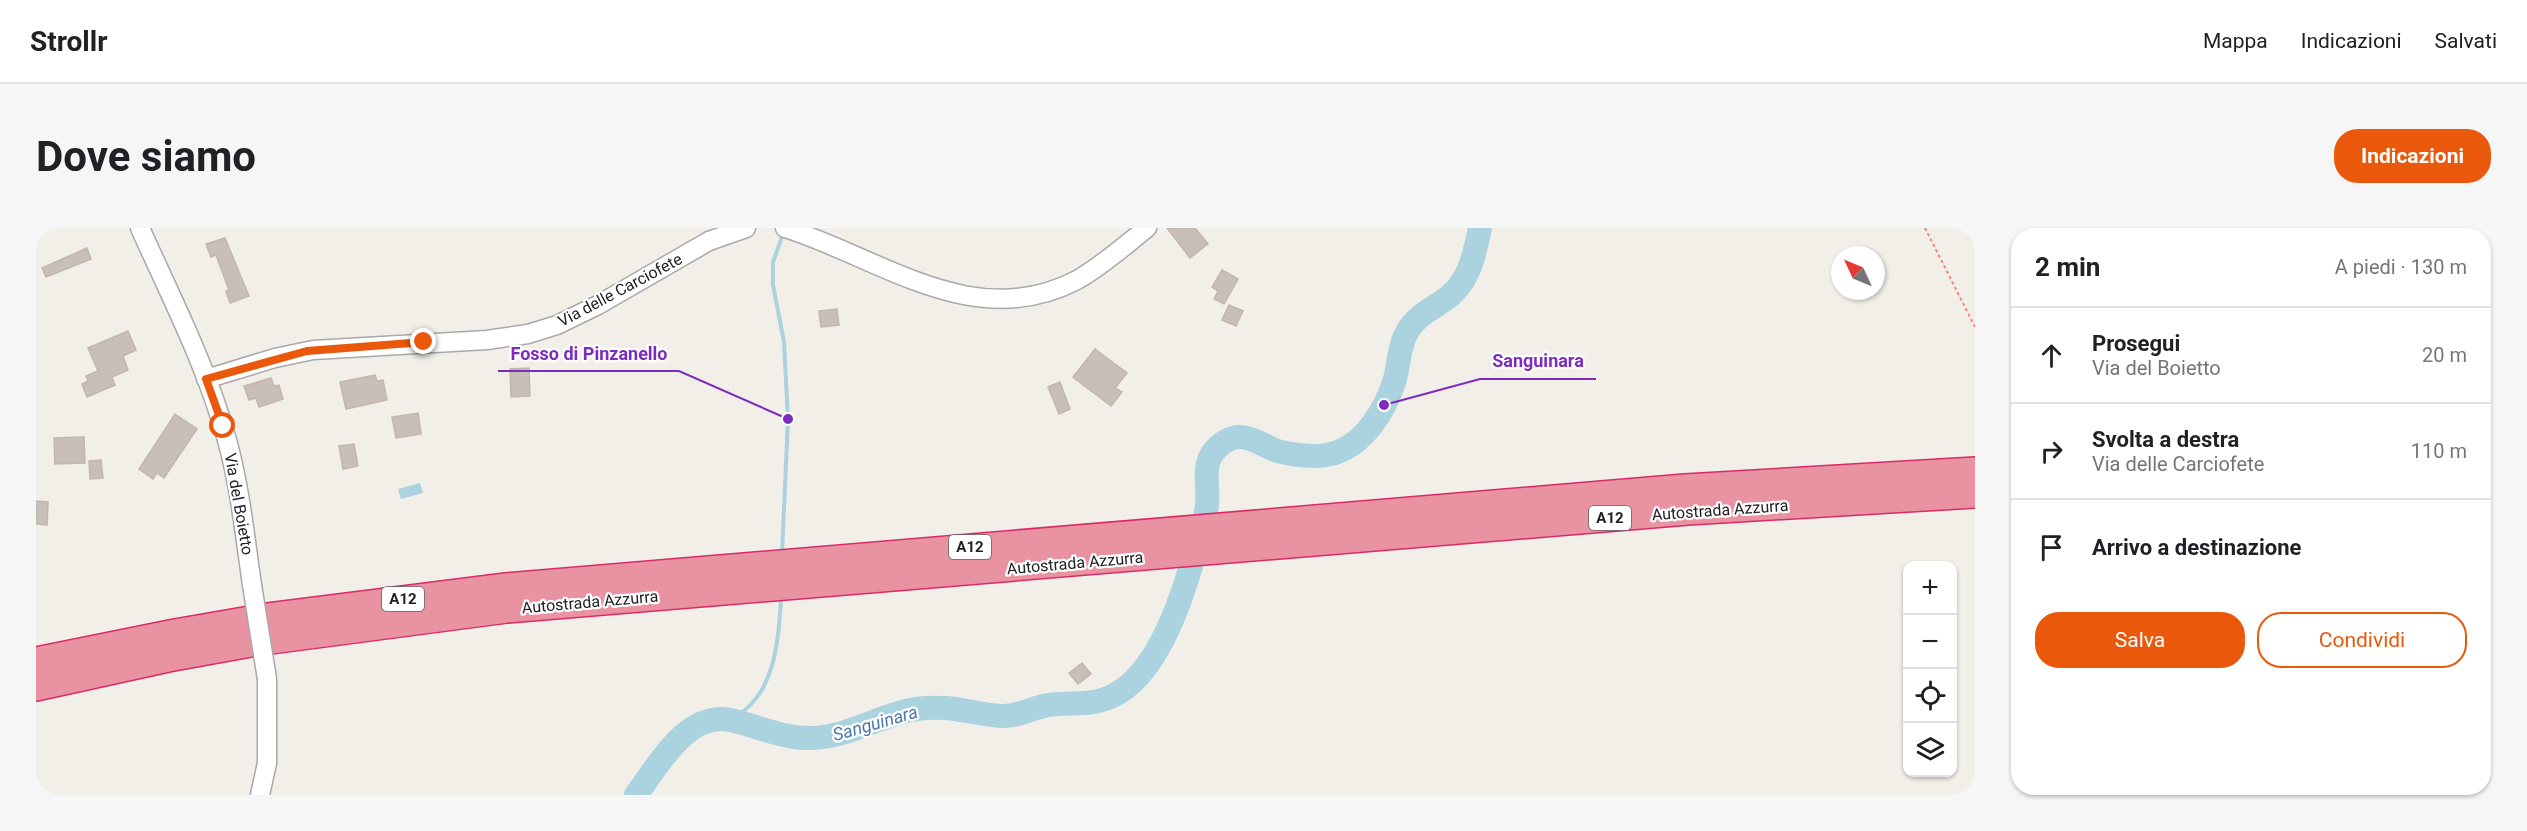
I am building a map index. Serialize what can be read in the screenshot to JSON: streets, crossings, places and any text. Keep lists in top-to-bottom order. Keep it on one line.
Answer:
{"streets":{"highway":["Autostrada Azzurra","A12"],"street":["Via delle Carciofete","Via del Boietto"]},"crossings":[["Via delle Carciofete","Via del Boietto"]],"water":["Sanguinara"],"places":["Sanguinara","Fosso di Pinzanello"],"north":"top left","page":{"header":"Strollr","nav":["Mappa","Indicazioni","Salvati"],"buttons":["Indicazioni",["Salva","Condividi"]],"title":"Dove siamo","heading":["2 min","A piedi · 130 m"],"list":[["Prosegui","Via del Boietto","20 m"],["Svolta a destra","Via delle Carciofete","110 m"],"Arrivo a destinazione"],"map_buttons":["+","−"]}}
